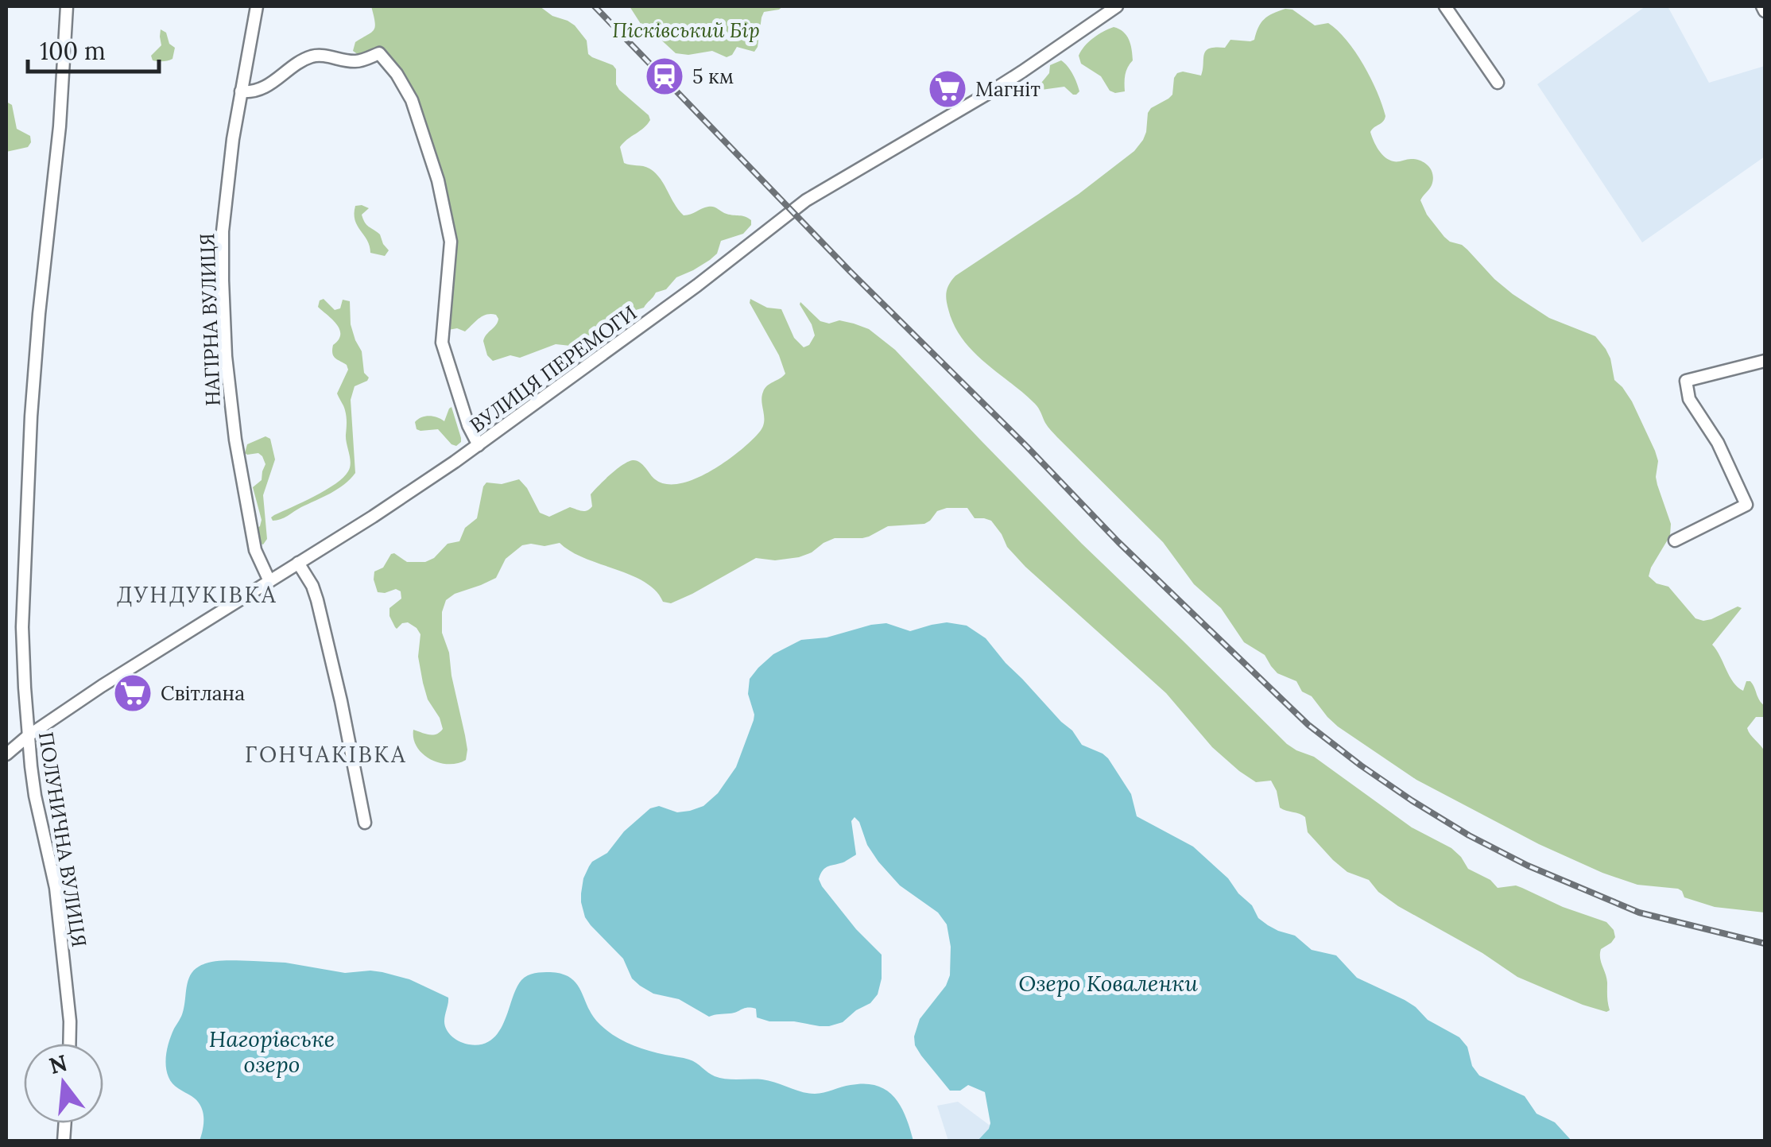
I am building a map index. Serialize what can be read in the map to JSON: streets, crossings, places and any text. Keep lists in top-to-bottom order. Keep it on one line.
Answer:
{"streets":{"street":["НАГІРНА ВУЛИЦЯ","ВУЛИЦЯ ПЕРЕМОГИ","ПОЛУНИЧНА ВУЛИЦЯ"]},"crossings":[["НАГІРНА ВУЛИЦЯ","ВУЛИЦЯ ПЕРЕМОГИ"],["ВУЛИЦЯ ПЕРЕМОГИ","ПОЛУНИЧНА ВУЛИЦЯ"]],"districts":["ДУНДУКІВКА","ГОНЧАКІВКА"],"water":["Озеро Коваленки","Нагорівське озеро"],"parks":["Пісківський Бір"],"places":{"station":["5 км"],"supermarket":["Магніт","Світлана"]},"scale_bar":"100 m","north":"top"}
